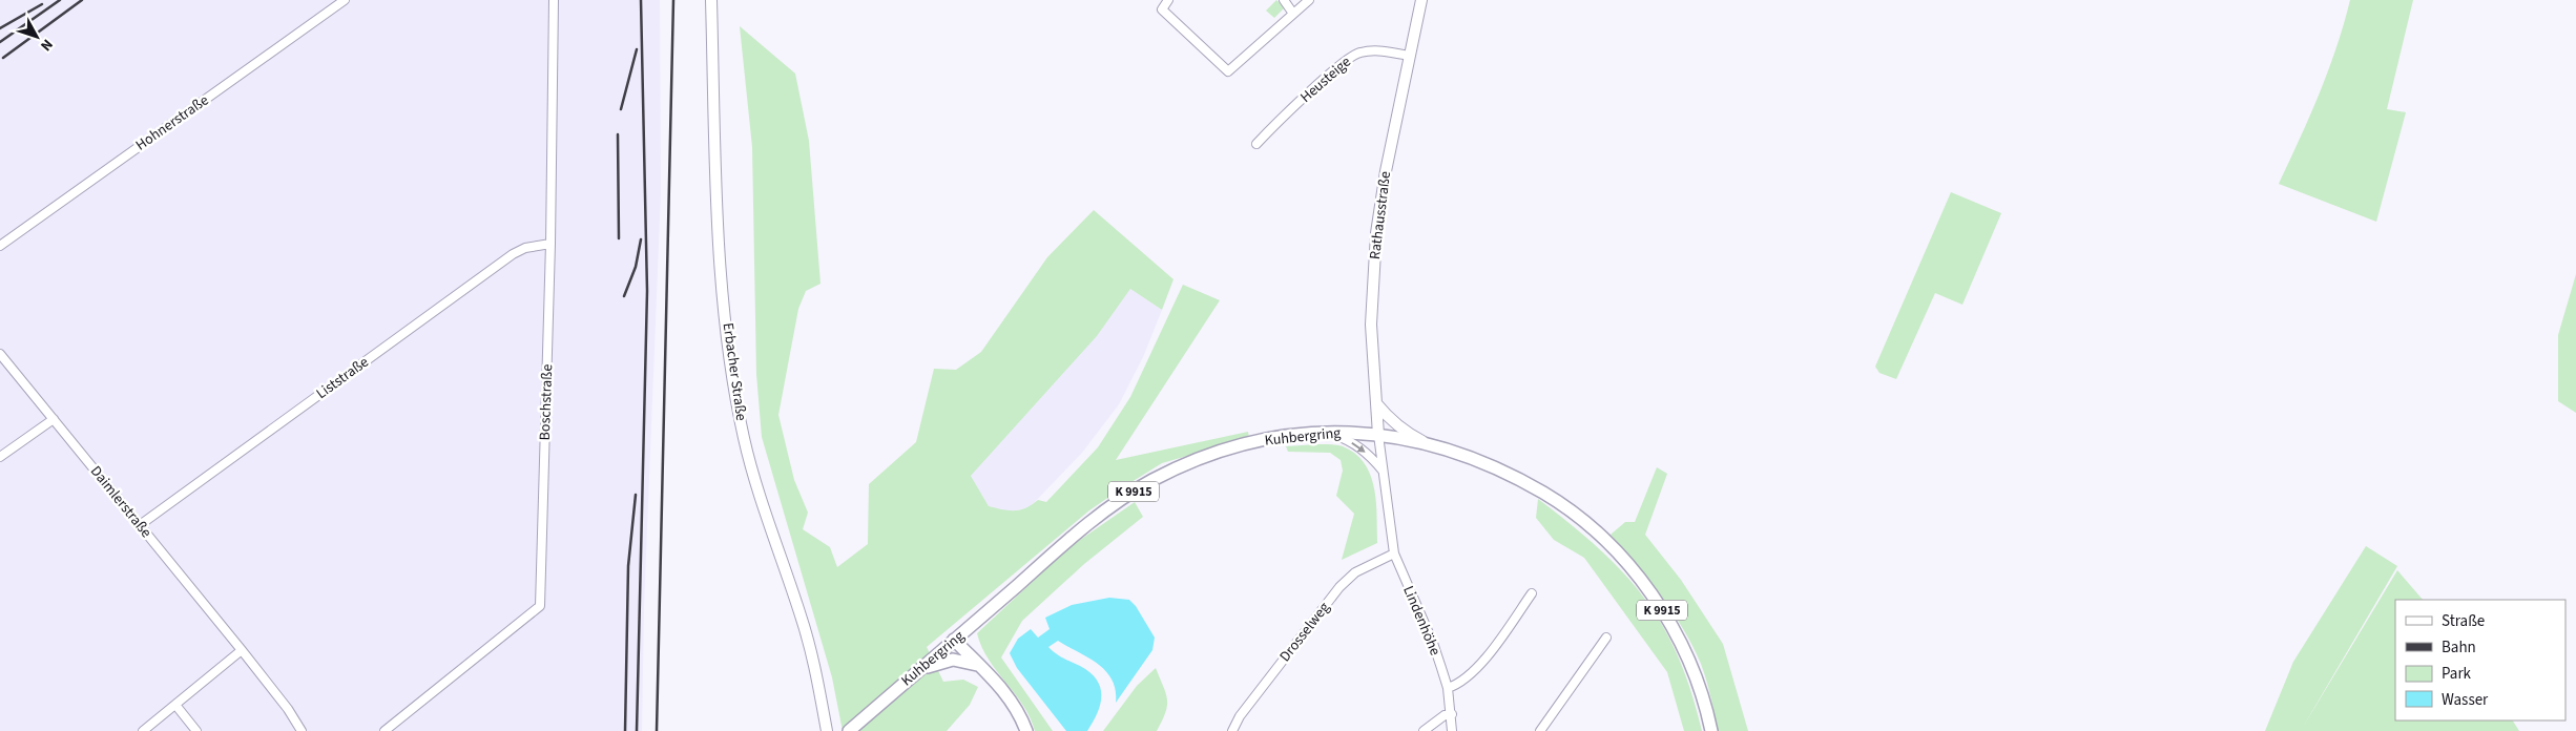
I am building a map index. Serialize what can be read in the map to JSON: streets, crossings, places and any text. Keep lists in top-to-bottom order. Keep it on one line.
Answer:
{"streets":{"main road":["Rathausstraße","Erbacher Straße","Kuhbergring","K 9915"],"street":["Heusteige","Hohnerstraße","Liststraße","Boschstraße","Daimlerstraße","Lindenhöhe","Drosselweg"]},"crossings":[["Heusteige","Rathausstraße"],["Rathausstraße","Kuhbergring"],["Rathausstraße","Lindenhöhe"],["Liststraße","Boschstraße"],["Liststraße","Daimlerstraße"],["Kuhbergring","Lindenhöhe"],["Lindenhöhe","Drosselweg"]],"legend":["Straße","Bahn","Park","Wasser"],"north":"bottom right"}
